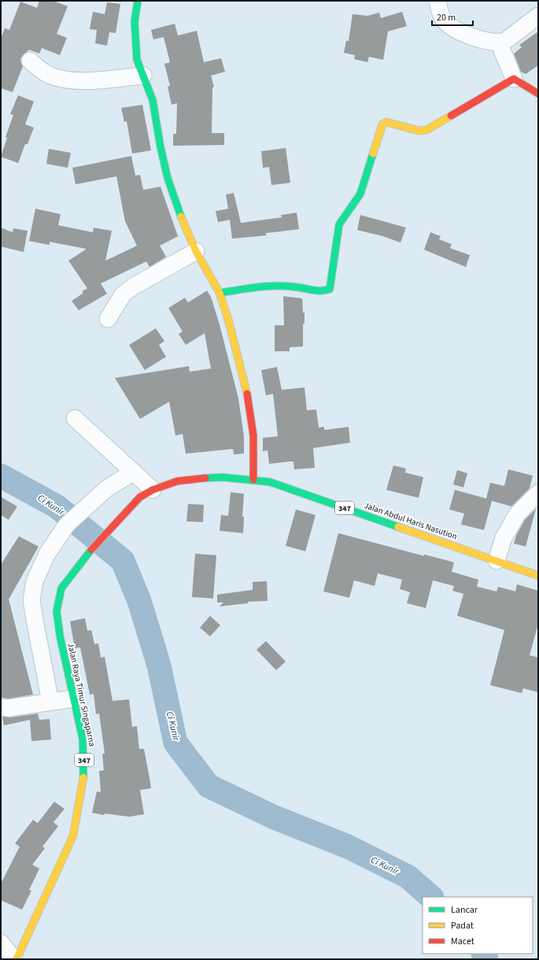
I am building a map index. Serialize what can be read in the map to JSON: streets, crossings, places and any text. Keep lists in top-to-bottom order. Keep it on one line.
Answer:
{"streets":{"street":["347","Jalan Abdul Haris Nasution","Jalan Raya Timur Singaparna"]},"crossings":[["Jalan Abdul Haris Nasution","Jalan Raya Timur Singaparna"]],"water":["Ci Kunir"],"legend":["Lancar","Padat","Macet"],"scale_bar":"20 m"}
